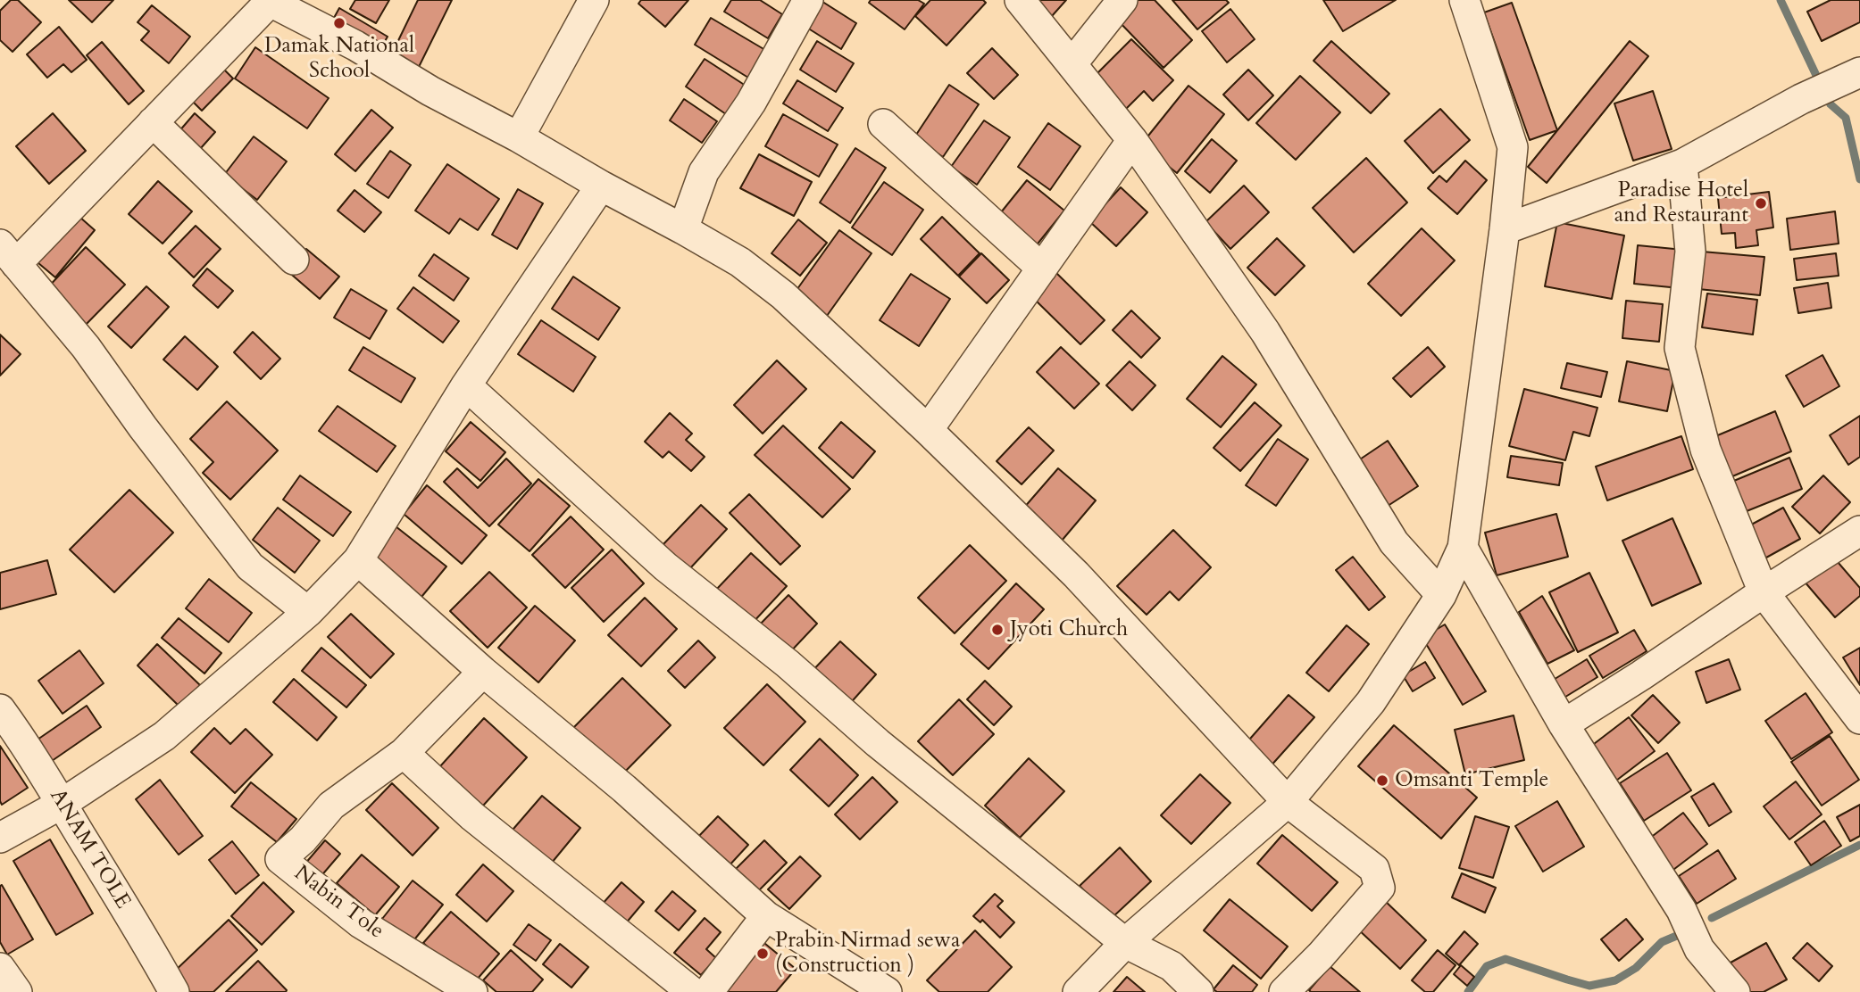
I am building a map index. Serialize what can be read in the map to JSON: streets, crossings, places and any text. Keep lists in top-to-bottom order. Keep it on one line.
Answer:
{"streets":{"street":["ANAM TOLE","Nabin Tole"]},"places":["Damak National School","Paradise Hotel and Restaurant","Jyoti Church","Omsanti Temple","Prabin Nirmad sewa (Construction )"]}
